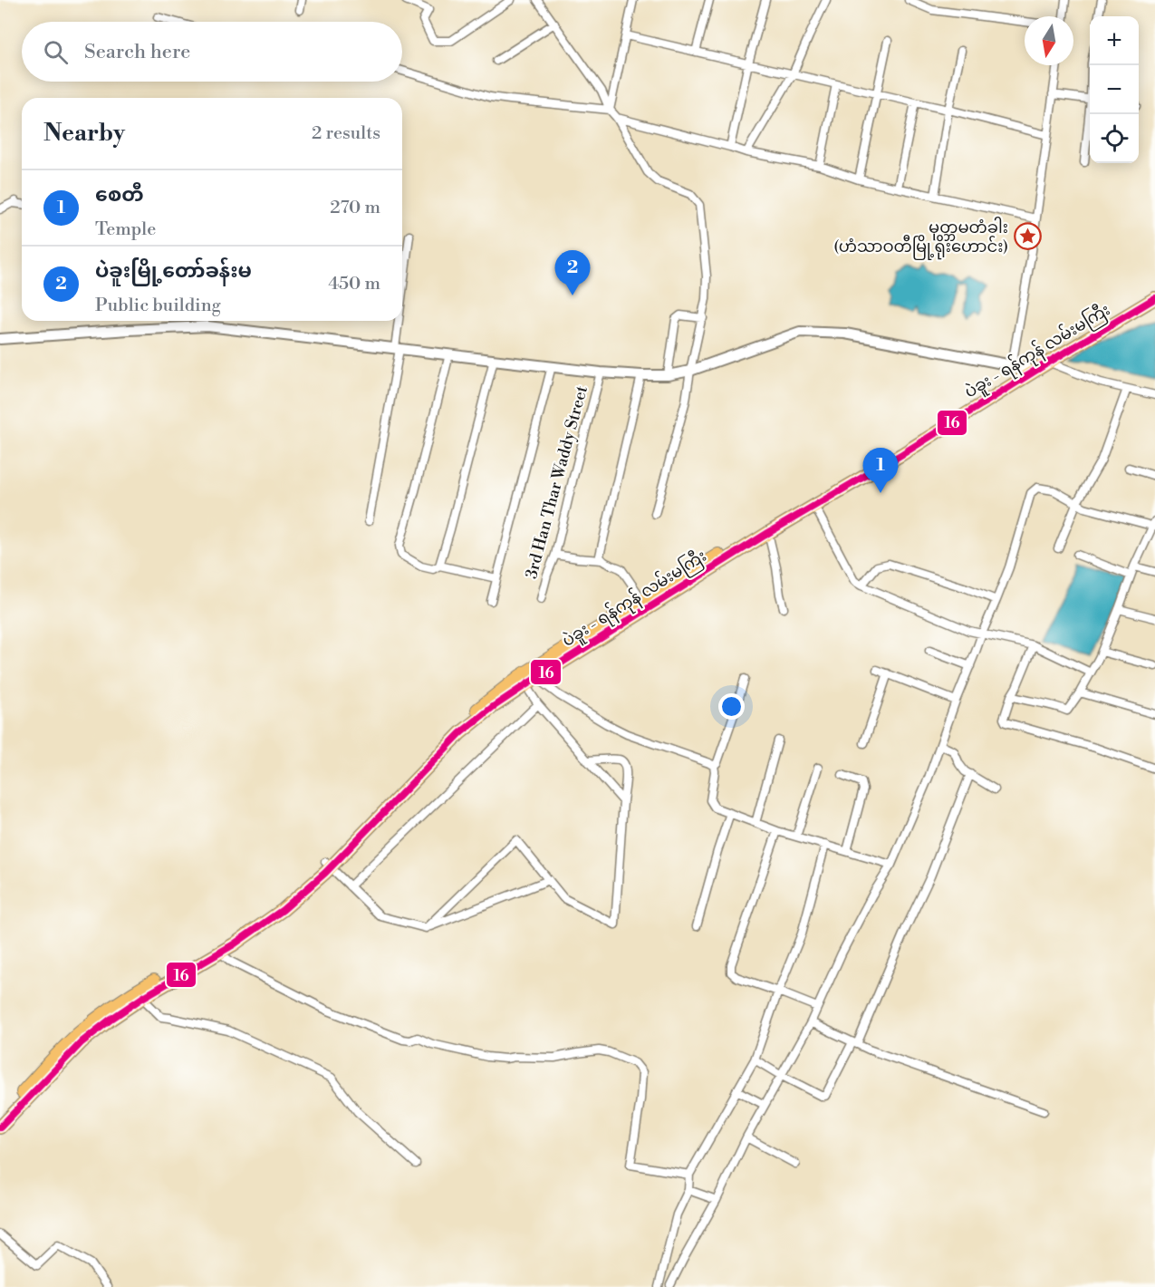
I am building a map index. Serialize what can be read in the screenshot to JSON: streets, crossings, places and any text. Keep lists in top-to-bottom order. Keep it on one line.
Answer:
{"streets":{"highway":["ပဲခူး - ရန်ကုန် လမ်းမကြီး"],"street":["3rd Han Thar Waddy Street"]},"places":{"place":["မုတ္တမတံခါး (ဟံသာဝတီမြို့ရိုးဟောင်း)"]},"lines":["transit line 16"],"north":"bottom","page":{"map_buttons":["+","−"],"search":"Search here","heading":["Nearby","2 results"],"list":[{"mark":"1","name":"စေတီ","note":"Temple","value":"270 m"},{"mark":"2","name":"ပဲခူးမြို့တော်ခန်းမ","note":"Public building","value":"450 m"}],"pins":["2","1"]}}
